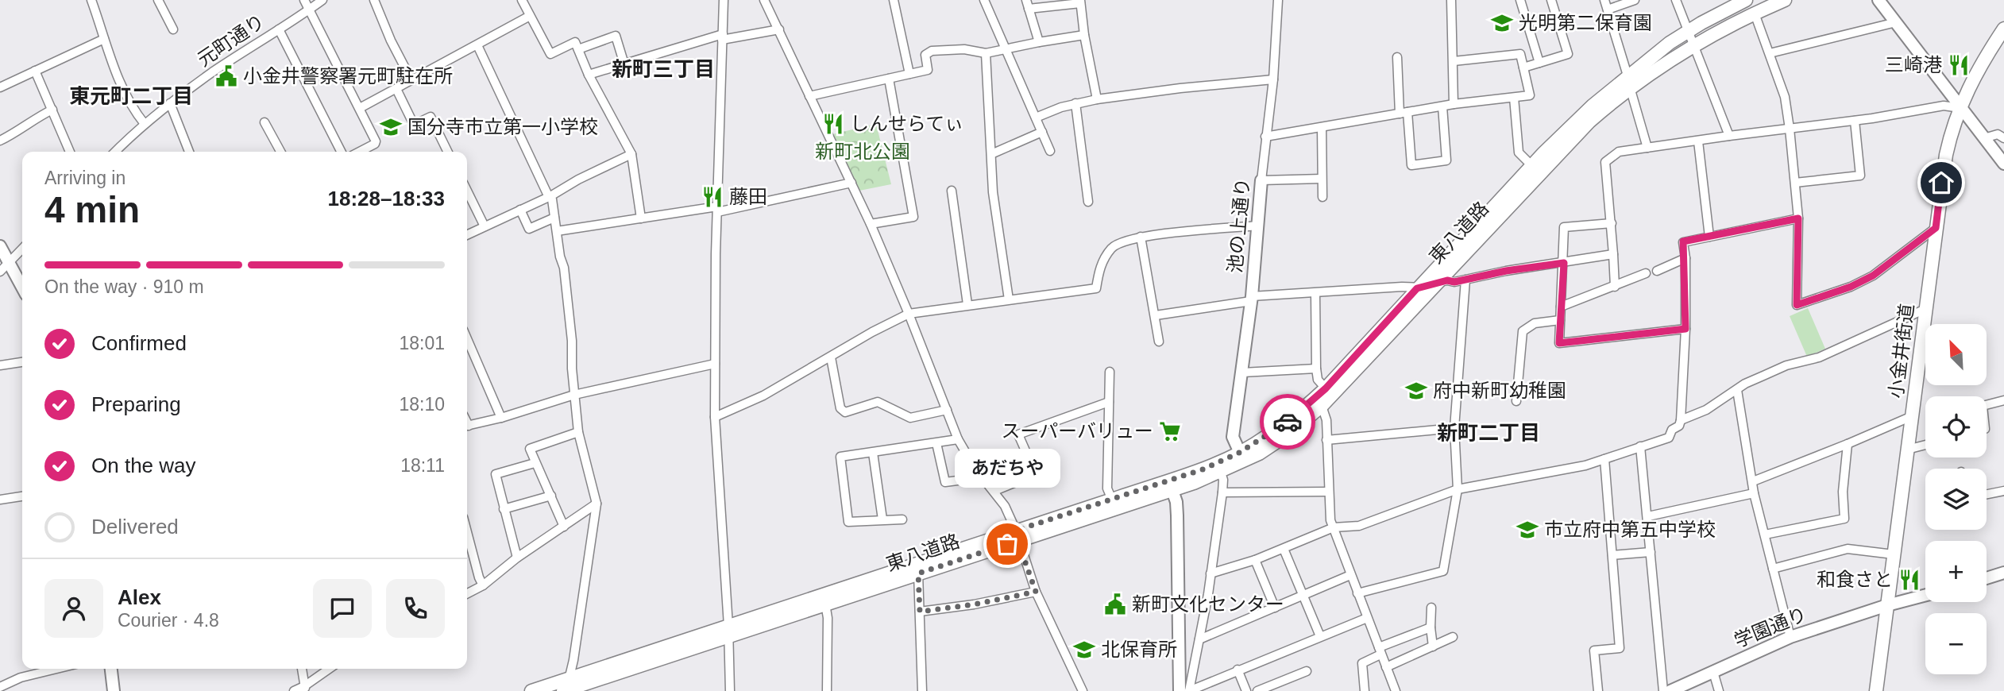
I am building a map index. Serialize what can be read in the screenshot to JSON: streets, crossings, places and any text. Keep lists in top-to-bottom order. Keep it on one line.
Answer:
{"streets":{"main road":["東八道路","小金井街道"],"street":["元町通り","池の上通り","学園通り"]},"crossings":[["池の上通り","東八道路"],["小金井街道","学園通り"]],"districts":["新町三丁目","東元町二丁目","新町二丁目"],"parks":["新町北公園"],"places":{"school or university":["光明第二保育園","国分寺市立第一小学校","府中新町幼稚園","市立府中第五中学校","北保育所"],"restaurant":["三崎港","しんせらてぃ","藤田","和食さと"],"public building":["小金井警察署元町駐在所","新町文化センター"],"supermarket":["スーパーバリュー"],"other":["あだちや"]},"north":"top left","page":{"heading":["4 min","Arriving in","18:28–18:33"],"panel":["Alex","Courier · 4.8"],"bar":"On the way · 910 m","list":[["Confirmed","18:01"],["Preparing","18:10"],["On the way","18:11"],"Delivered"],"map_buttons":["+","−"],"bubble":"あだちや"}}
